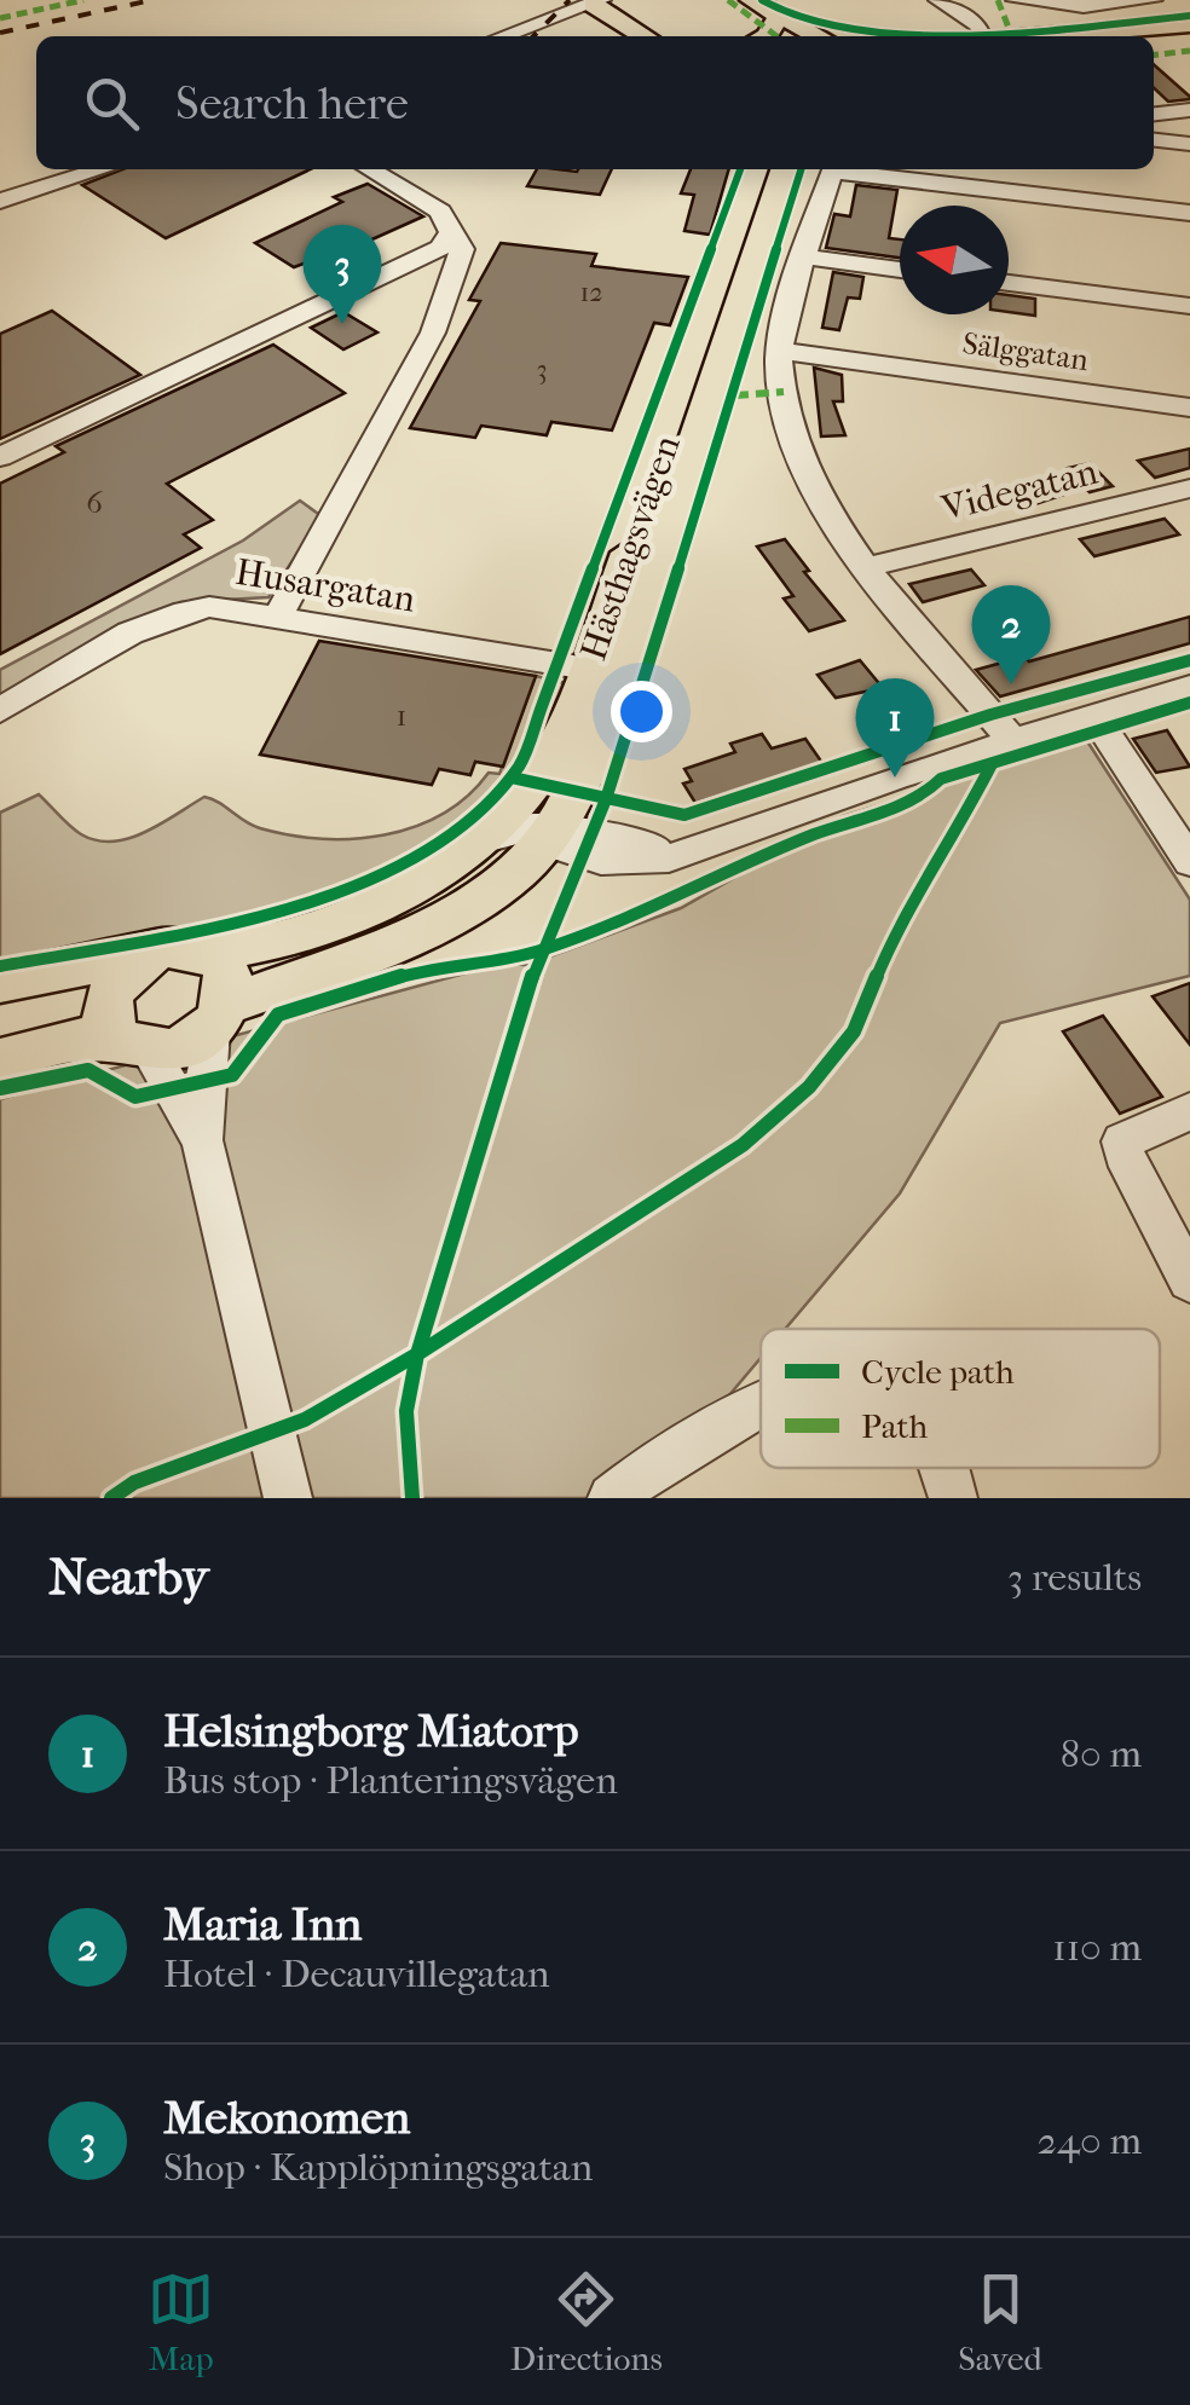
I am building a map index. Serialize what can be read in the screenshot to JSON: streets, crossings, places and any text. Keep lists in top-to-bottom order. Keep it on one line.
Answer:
{"streets":{"main road":["Hästhagsvägen"],"street":["Sälggatan","Videgatan","Husargatan"]},"crossings":[["Hästhagsvägen","Husargatan"]],"house_numbers":["12","3","6","1"],"legend":["Cycle path","Path"],"north":"left","page":{"search":"Search here","pins":["3","2","1"],"heading":["Nearby","3 results"],"list":[{"mark":"1","name":"Helsingborg Miatorp","note":"Bus stop · Planteringsvägen","value":"80 m"},{"mark":"2","name":"Maria Inn","note":"Hotel · Decauvillegatan","value":"110 m"},{"mark":"3","name":"Mekonomen","note":"Shop · Kapplöpningsgatan","value":"240 m"}],"nav":["Map","Directions","Saved"]}}
